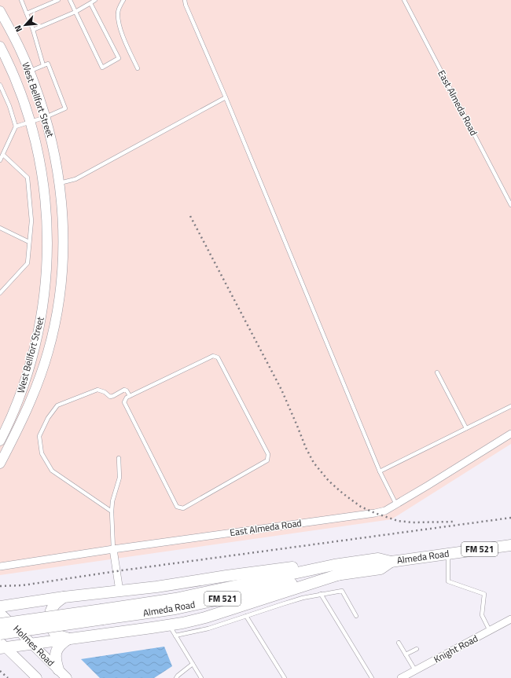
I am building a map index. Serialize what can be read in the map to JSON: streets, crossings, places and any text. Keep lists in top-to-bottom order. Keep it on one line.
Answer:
{"streets":{"main road":["West Bellfort Street","FM 521","Almeda Road","Holmes Road"],"street":["East Almeda Road","Knight Road"]},"north":"bottom left"}
